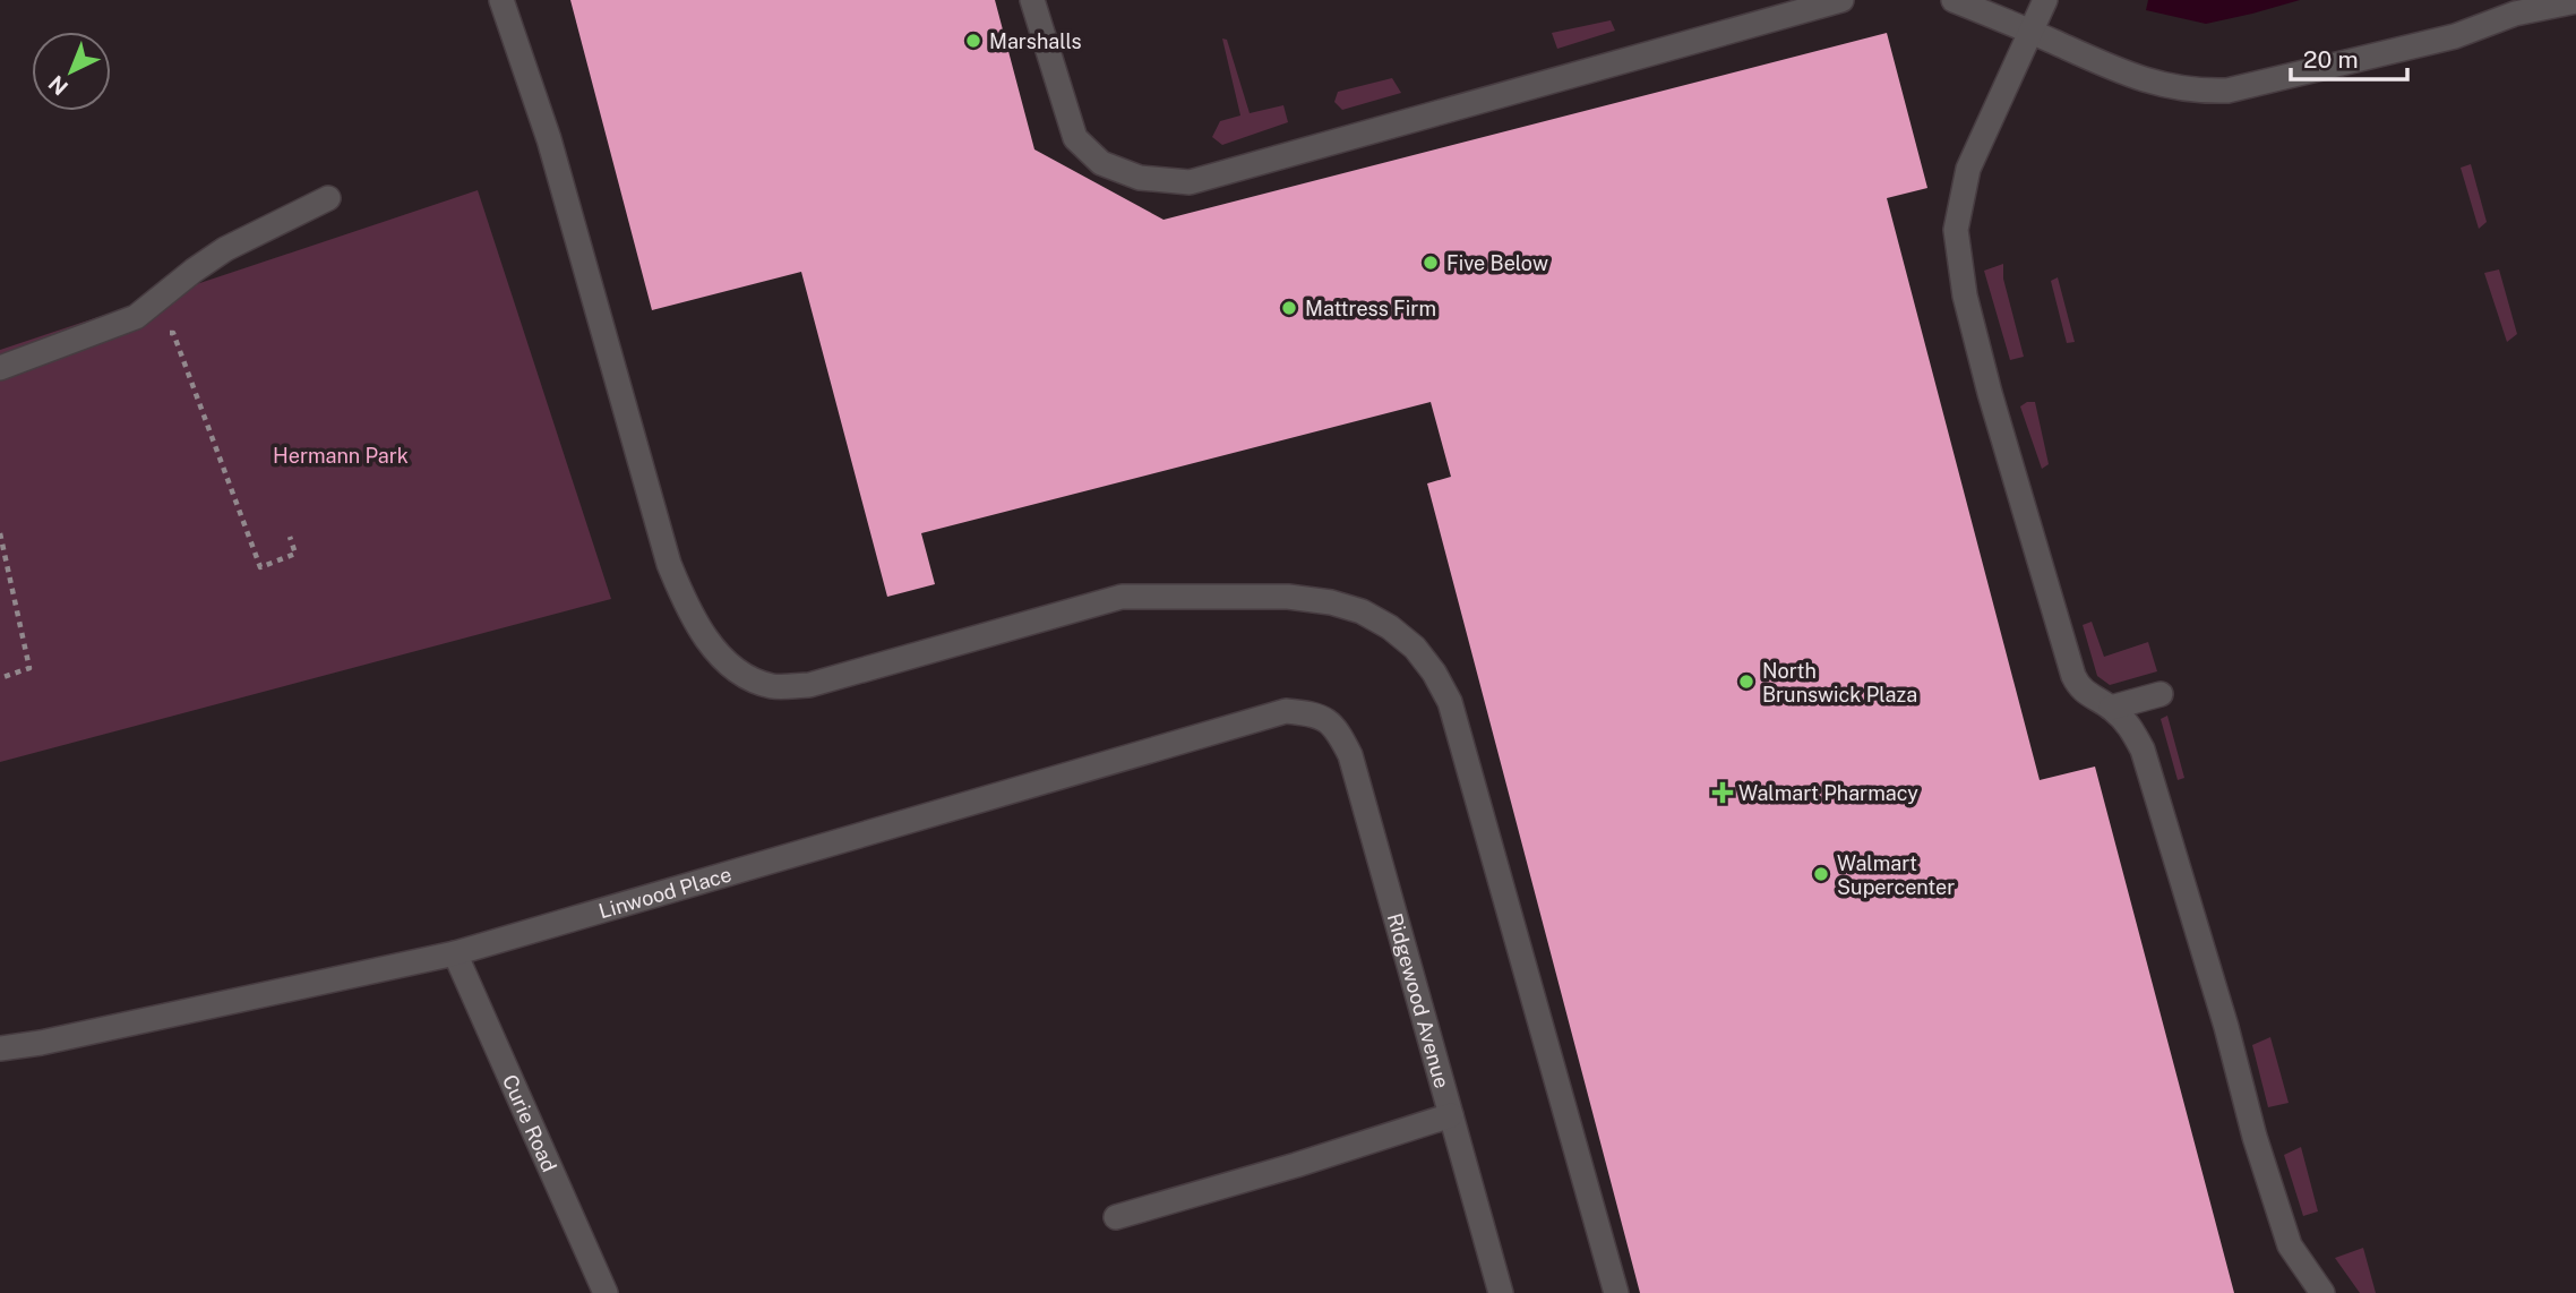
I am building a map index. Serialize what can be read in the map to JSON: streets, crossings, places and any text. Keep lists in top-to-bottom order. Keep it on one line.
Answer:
{"streets":{"street":["Linwood Place","Ridgewood Avenue","Curie Road"]},"crossings":[["Linwood Place","Ridgewood Avenue"],["Linwood Place","Curie Road"]],"parks":["Hermann Park"],"places":{"other":["Marshalls","Five Below","Mattress Firm","North Brunswick Plaza","Walmart Supercenter"],"health":["Walmart Pharmacy"]},"scale_bar":"20 m","north":"bottom left"}
